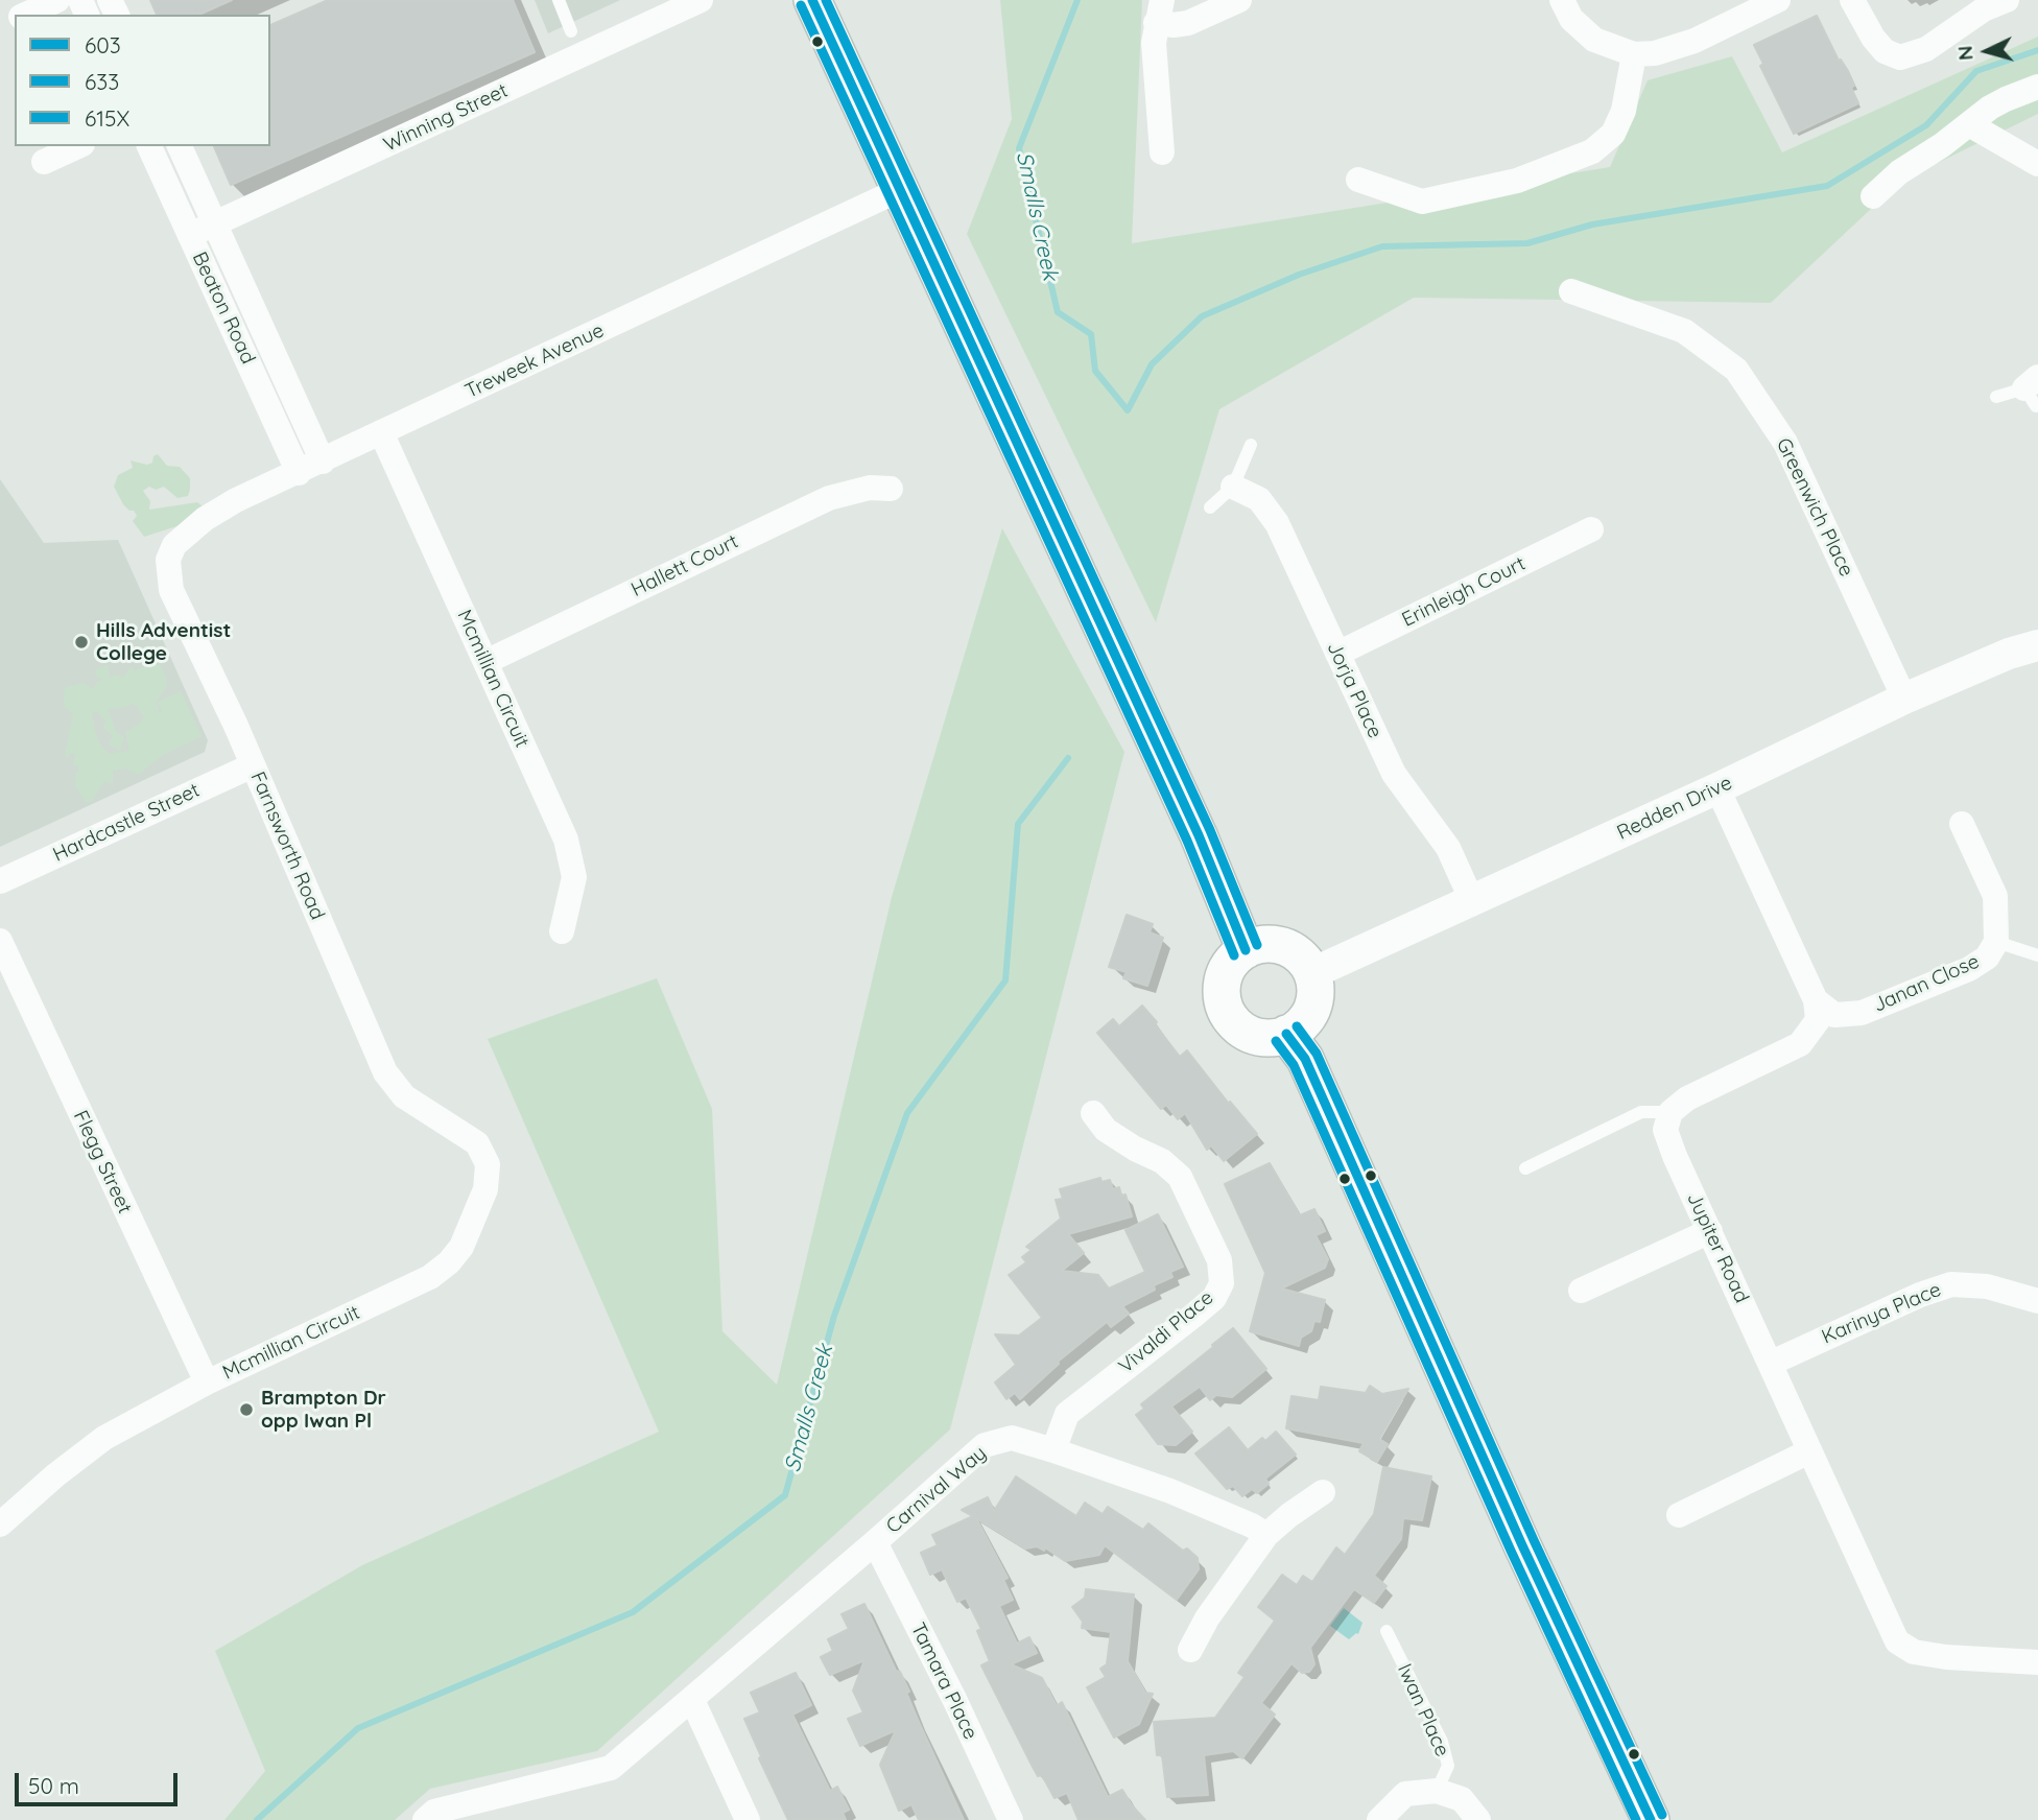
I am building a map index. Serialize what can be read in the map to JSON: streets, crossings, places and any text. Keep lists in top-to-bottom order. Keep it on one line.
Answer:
{"streets":{"street":["Winning Street","Beaton Road","Treweek Avenue","Greenwich Place","Hallett Court","Erinleigh Court","Mcmillian Circuit","Jorja Place","Redden Drive","Hardcastle Street","Farnsworth Road","Janan Close","Flegg Street","Jupiter Road","Karinya Place","Vivaldi Place","Carnival Way","Tamara Place"],"lane":["Iwan Place"]},"crossings":[["Winning Street","Beaton Road"],["Beaton Road","Treweek Avenue"],["Treweek Avenue","Mcmillian Circuit"],["Treweek Avenue","Farnsworth Road"],["Greenwich Place","Redden Drive"],["Hallett Court","Mcmillian Circuit"],["Erinleigh Court","Jorja Place"],["Mcmillian Circuit","Farnsworth Road"],["Mcmillian Circuit","Flegg Street"],["Jorja Place","Redden Drive"],["Hardcastle Street","Farnsworth Road"],["Jupiter Road","Karinya Place"],["Vivaldi Place","Carnival Way"],["Carnival Way","Tamara Place"]],"water":["Smalls Creek"],"places":["Hills Adventist College","Brampton Dr opp Iwan Pl"],"lines":["transit line 603","transit line 615X","transit line 633"],"legend":["603","633","615X"],"scale_bar":"50 m","north":"left"}
